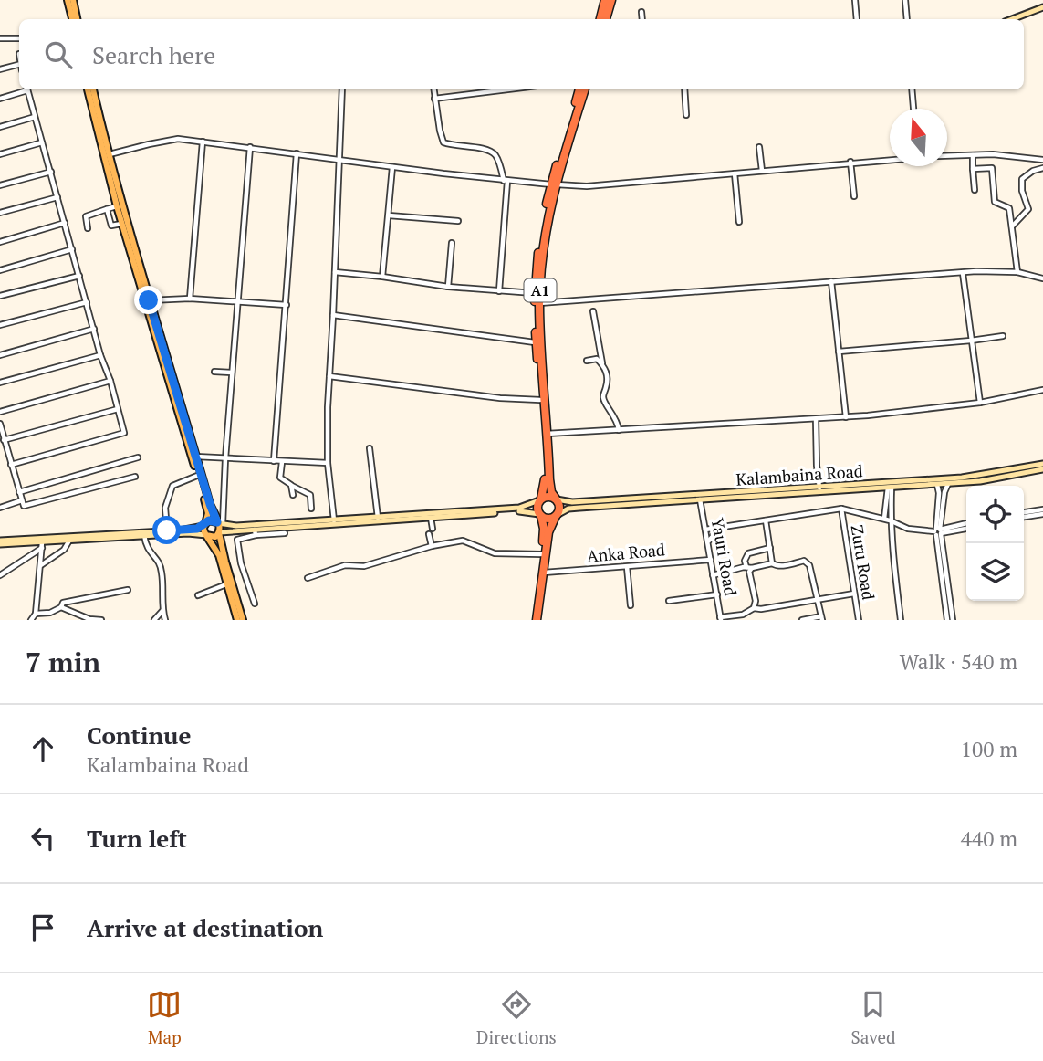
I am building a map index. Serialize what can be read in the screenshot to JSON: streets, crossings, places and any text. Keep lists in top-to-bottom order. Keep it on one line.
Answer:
{"streets":{"highway":["A1"],"main road":["Kalambaina Road"],"street":["Anka Road","Yauri Road","Zuru Road"]},"crossings":[["A1","Kalambaina Road"],["Anka Road","Yauri Road"]],"north":"top","page":{"search":"Search here","heading":["7 min","Walk · 540 m"],"list":[["Continue","Kalambaina Road","100 m"],["Turn left","440 m"],"Arrive at destination"],"nav":["Map","Directions","Saved"]}}
